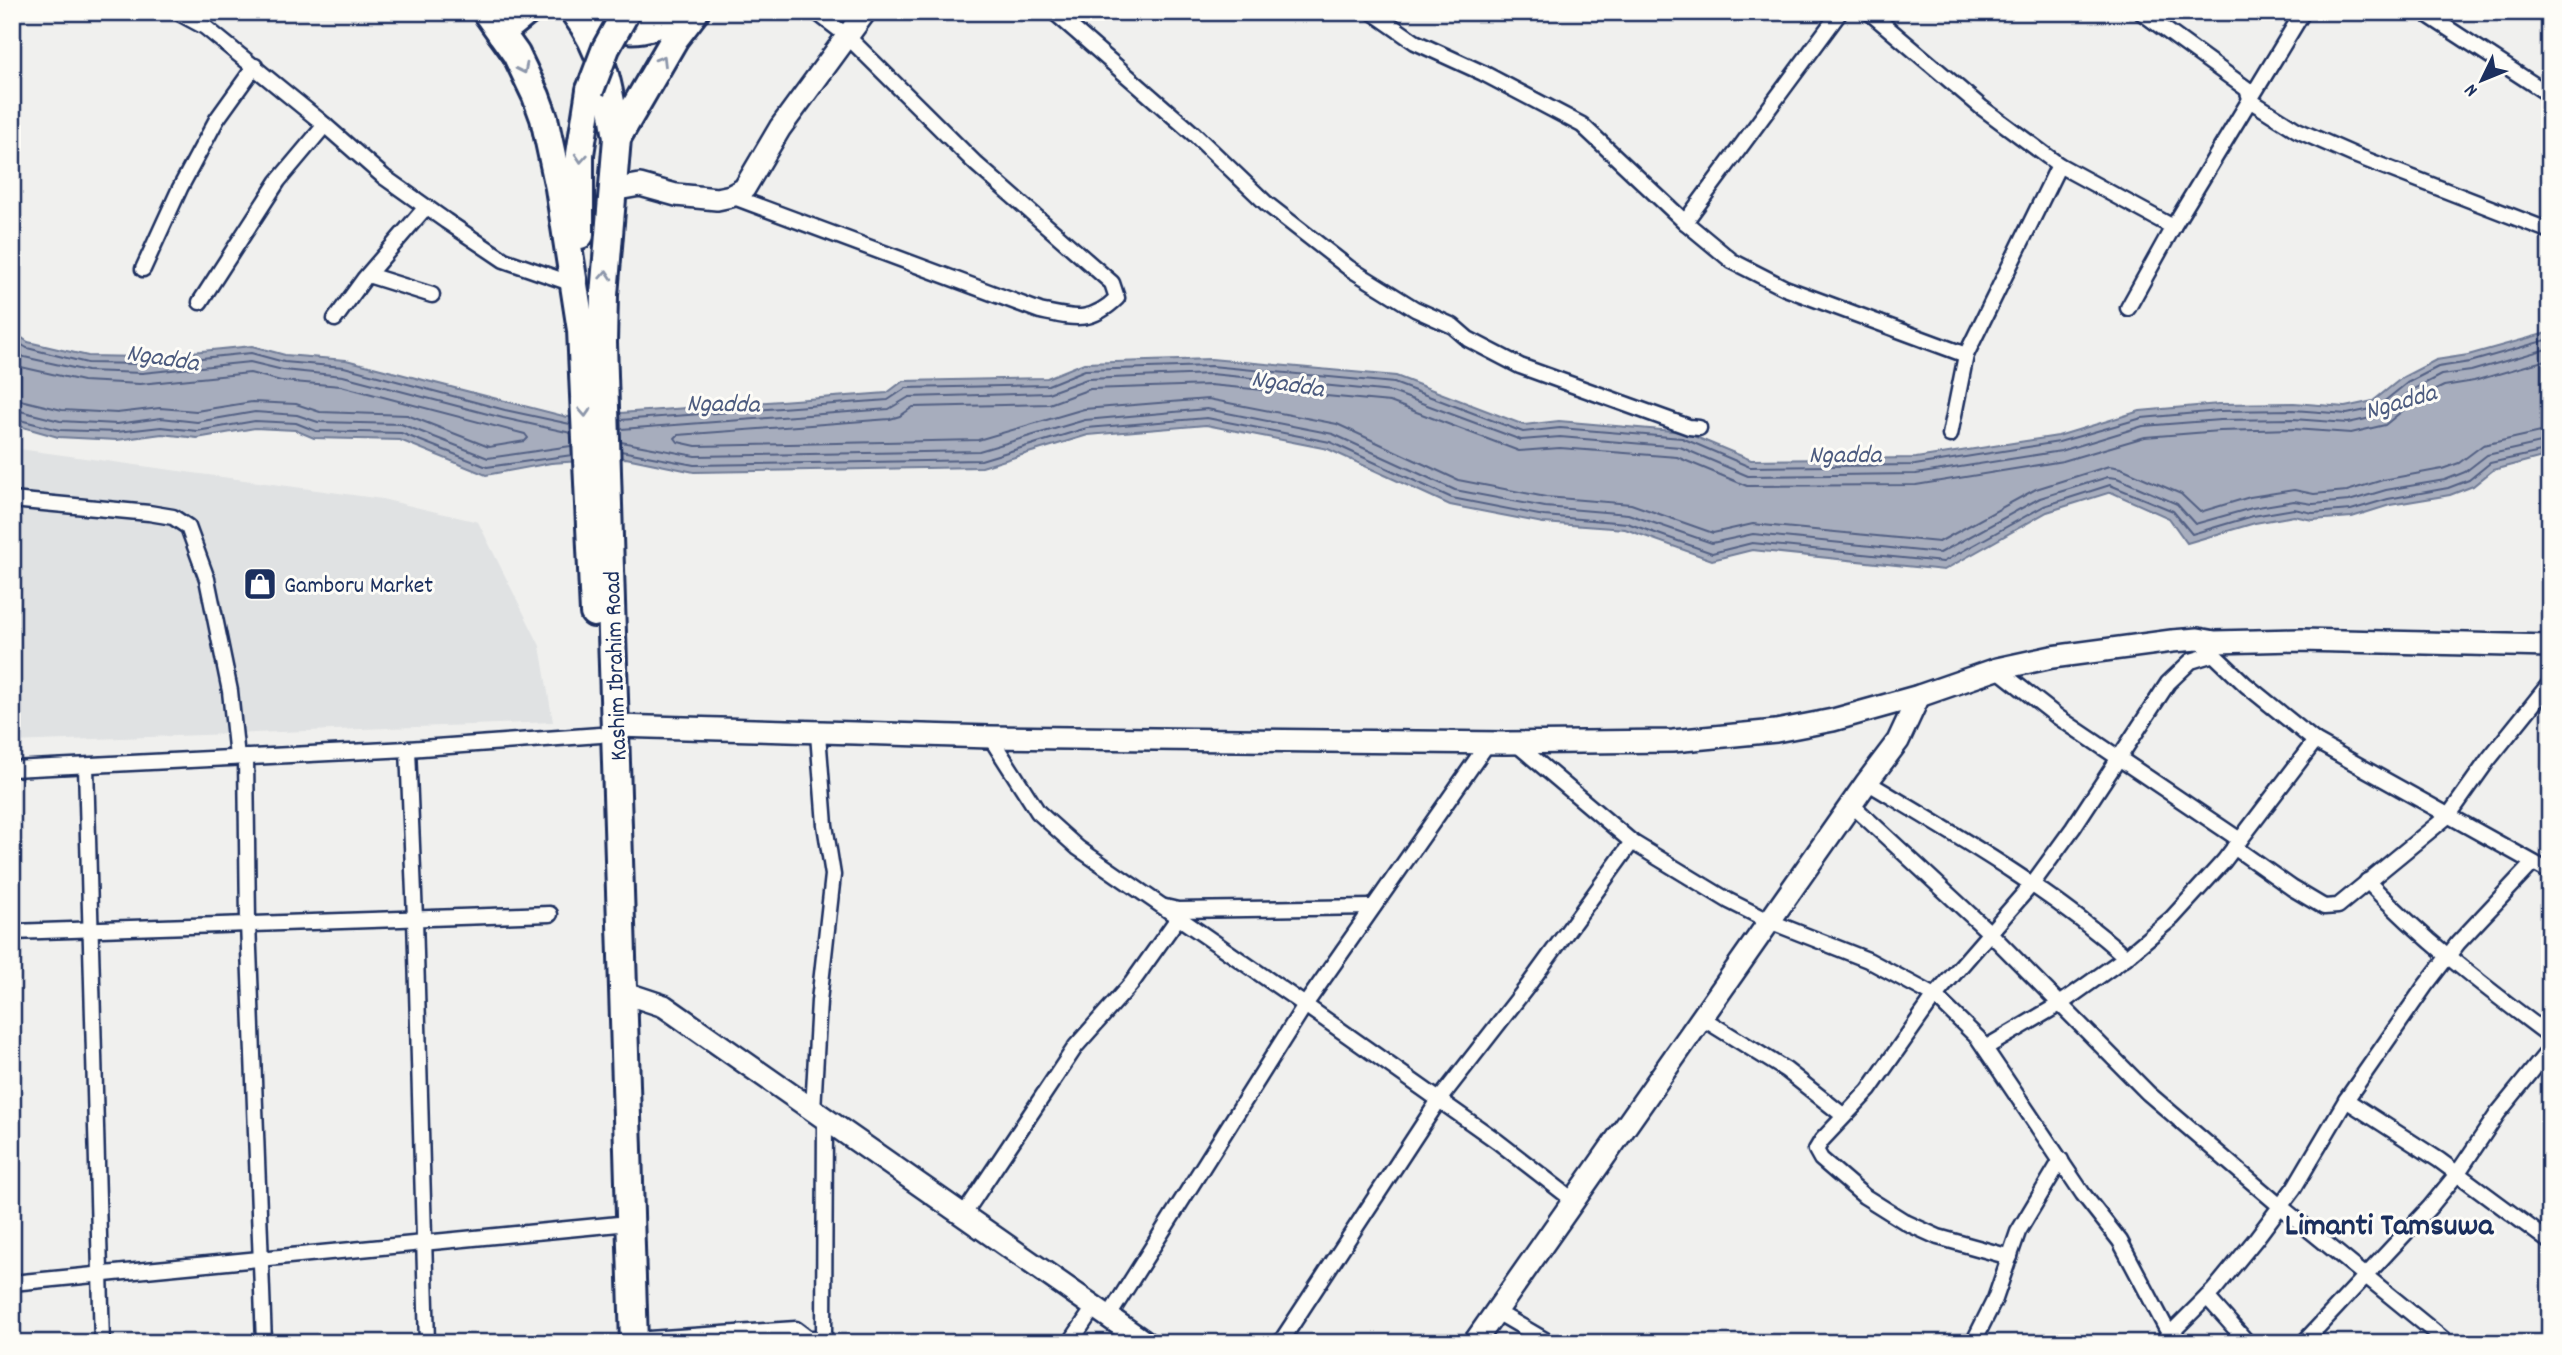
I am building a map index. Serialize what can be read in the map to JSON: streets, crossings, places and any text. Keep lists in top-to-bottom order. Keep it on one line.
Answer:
{"streets":{"highway":["Kashim Ibrahim Road"]},"districts":["Limanti Tamsuwa"],"water":["Ngadda"],"places":{"shop":["Gamboru Market"]},"north":"bottom left"}
